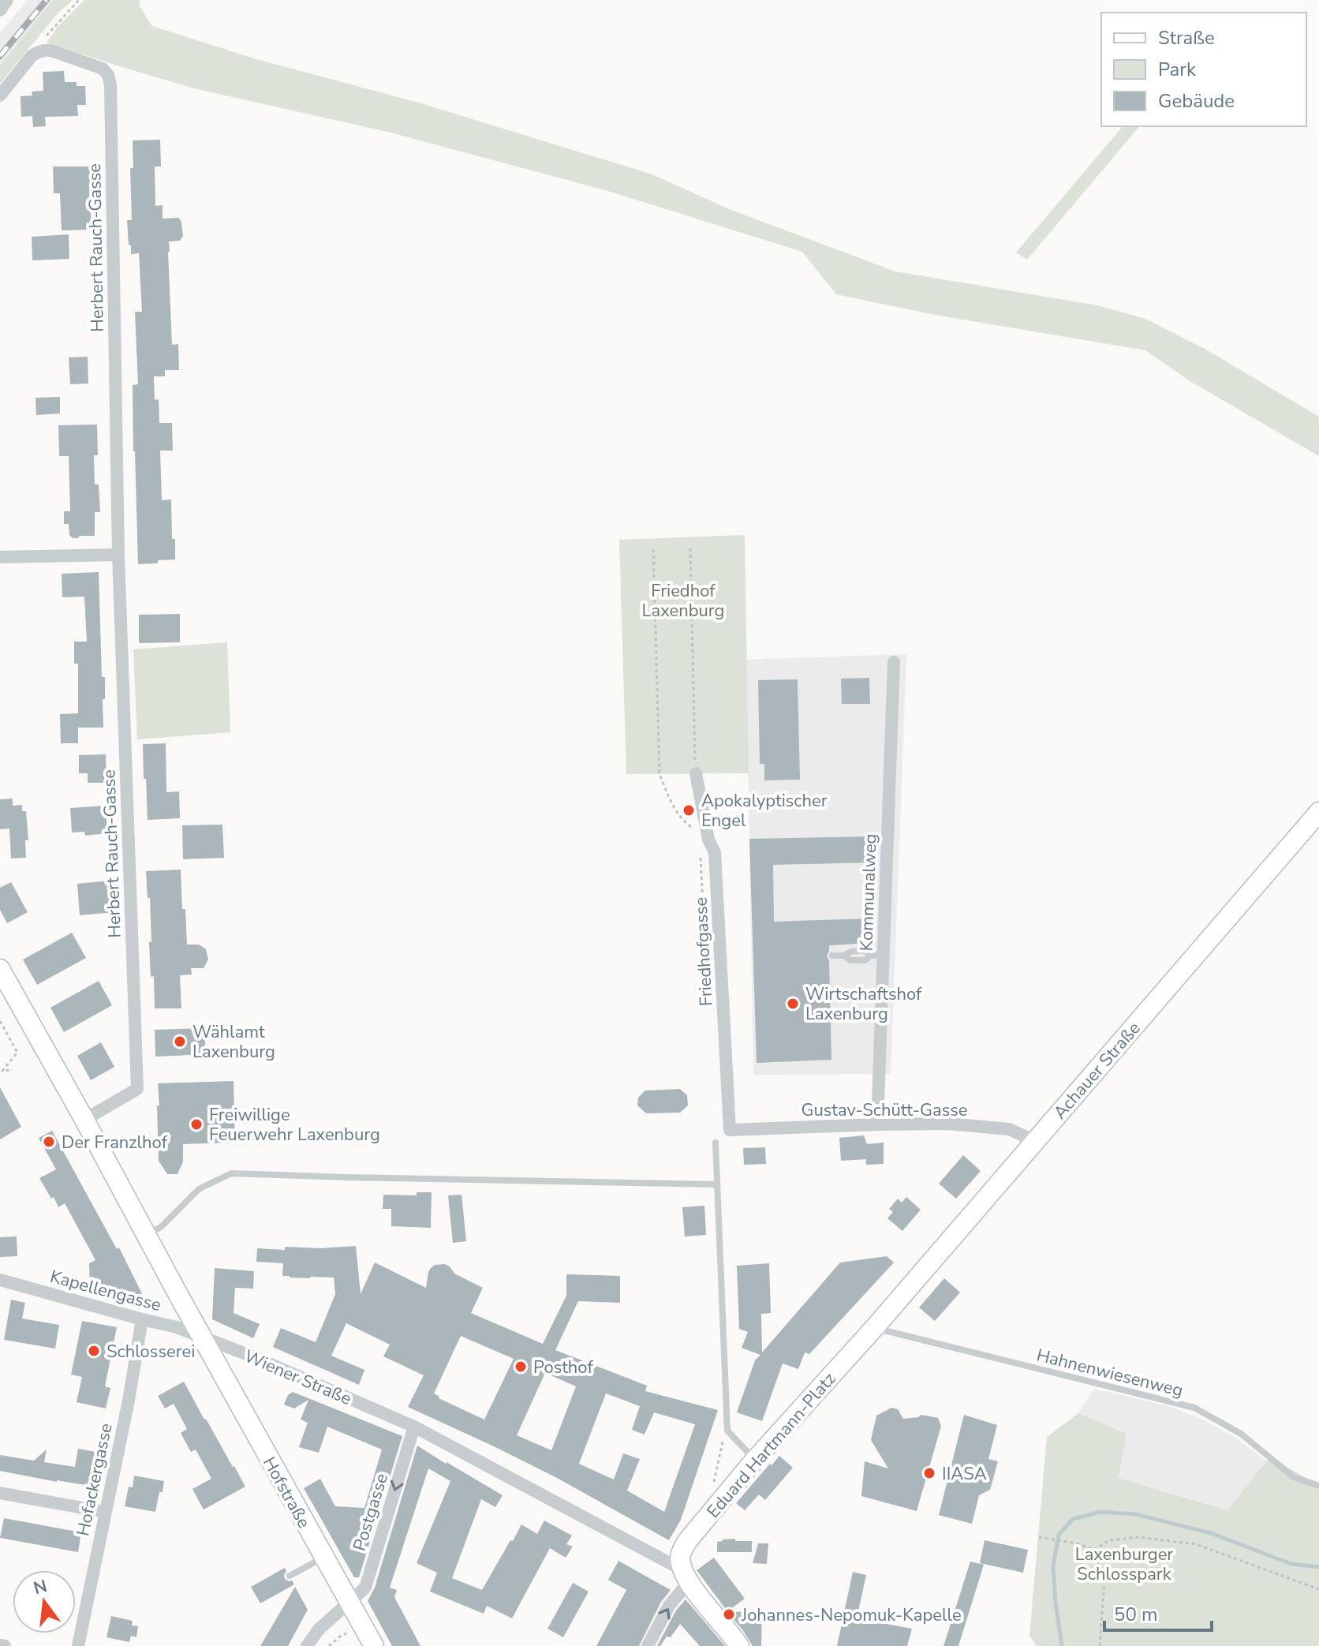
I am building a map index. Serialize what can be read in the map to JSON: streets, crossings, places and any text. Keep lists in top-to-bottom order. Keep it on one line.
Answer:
{"streets":{"street":["Herbert Rauch-Gasse","Kommunalweg","Friedhofgasse","Achauer Straße","Gustav-Schütt-Gasse","Kapellengasse","Wiener Straße","Eduard Hartmann-Platz","Hofackergasse","Hofstraße","Postgasse"],"lane":["Hahnenwiesenweg"]},"crossings":[["Kommunalweg","Gustav-Schütt-Gasse"],["Friedhofgasse","Gustav-Schütt-Gasse"],["Achauer Straße","Gustav-Schütt-Gasse"],["Achauer Straße","Hahnenwiesenweg"],["Achauer Straße","Eduard Hartmann-Platz"],["Kapellengasse","Wiener Straße"],["Kapellengasse","Hofackergasse"],["Kapellengasse","Hofstraße"],["Hahnenwiesenweg","Eduard Hartmann-Platz"],["Wiener Straße","Eduard Hartmann-Platz"],["Wiener Straße","Hofstraße"],["Wiener Straße","Postgasse"],["Hofstraße","Postgasse"]],"one_way":["Postgasse"],"parks":["Friedhof Laxenburg","Laxenburger Schlosspark"],"places":["Apokalyptischer Engel","Wirtschaftshof Laxenburg","Wählamt Laxenburg","Freiwillige Feuerwehr Laxenburg","Der Franzlhof","Schlosserei","Posthof","IIASA","Johannes-Nepomuk-Kapelle"],"legend":["Straße","Park","Gebäude"],"scale_bar":"50 m","north":"top"}
